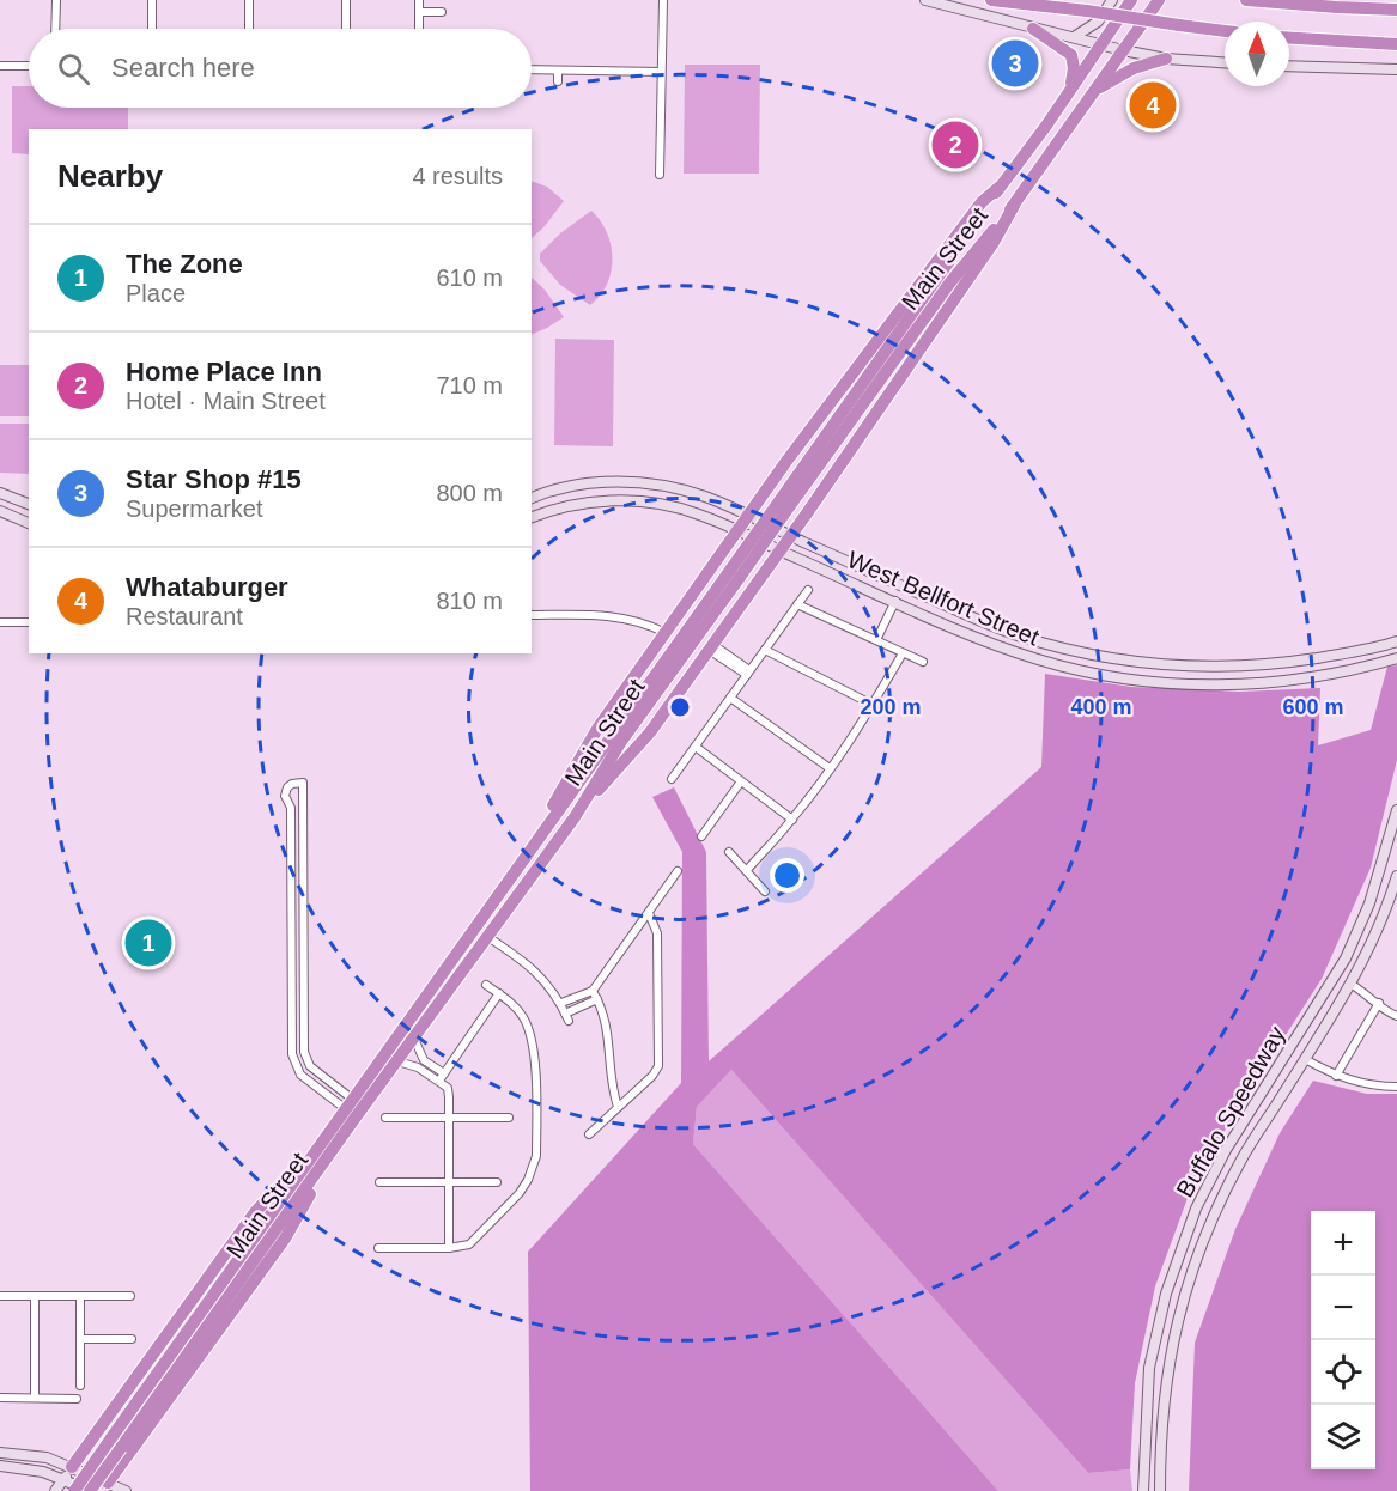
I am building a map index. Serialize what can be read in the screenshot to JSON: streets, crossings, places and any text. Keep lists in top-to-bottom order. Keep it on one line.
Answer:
{"streets":{"highway":["Main Street"],"main road":["West Bellfort Street","Buffalo Speedway"]},"north":"top","page":{"search":"Search here","pins":["3","4","2","1"],"heading":["Nearby","4 results"],"list":[{"mark":"1","name":"The Zone","note":"Place","value":"610 m"},{"mark":"2","name":"Home Place Inn","note":"Hotel · Main Street","value":"710 m"},{"mark":"3","name":"Star Shop #15","note":"Supermarket","value":"800 m"},{"mark":"4","name":"Whataburger","note":"Restaurant","value":"810 m"}],"map_buttons":["+","−"]},"rings":["200 m","400 m","600 m"]}
